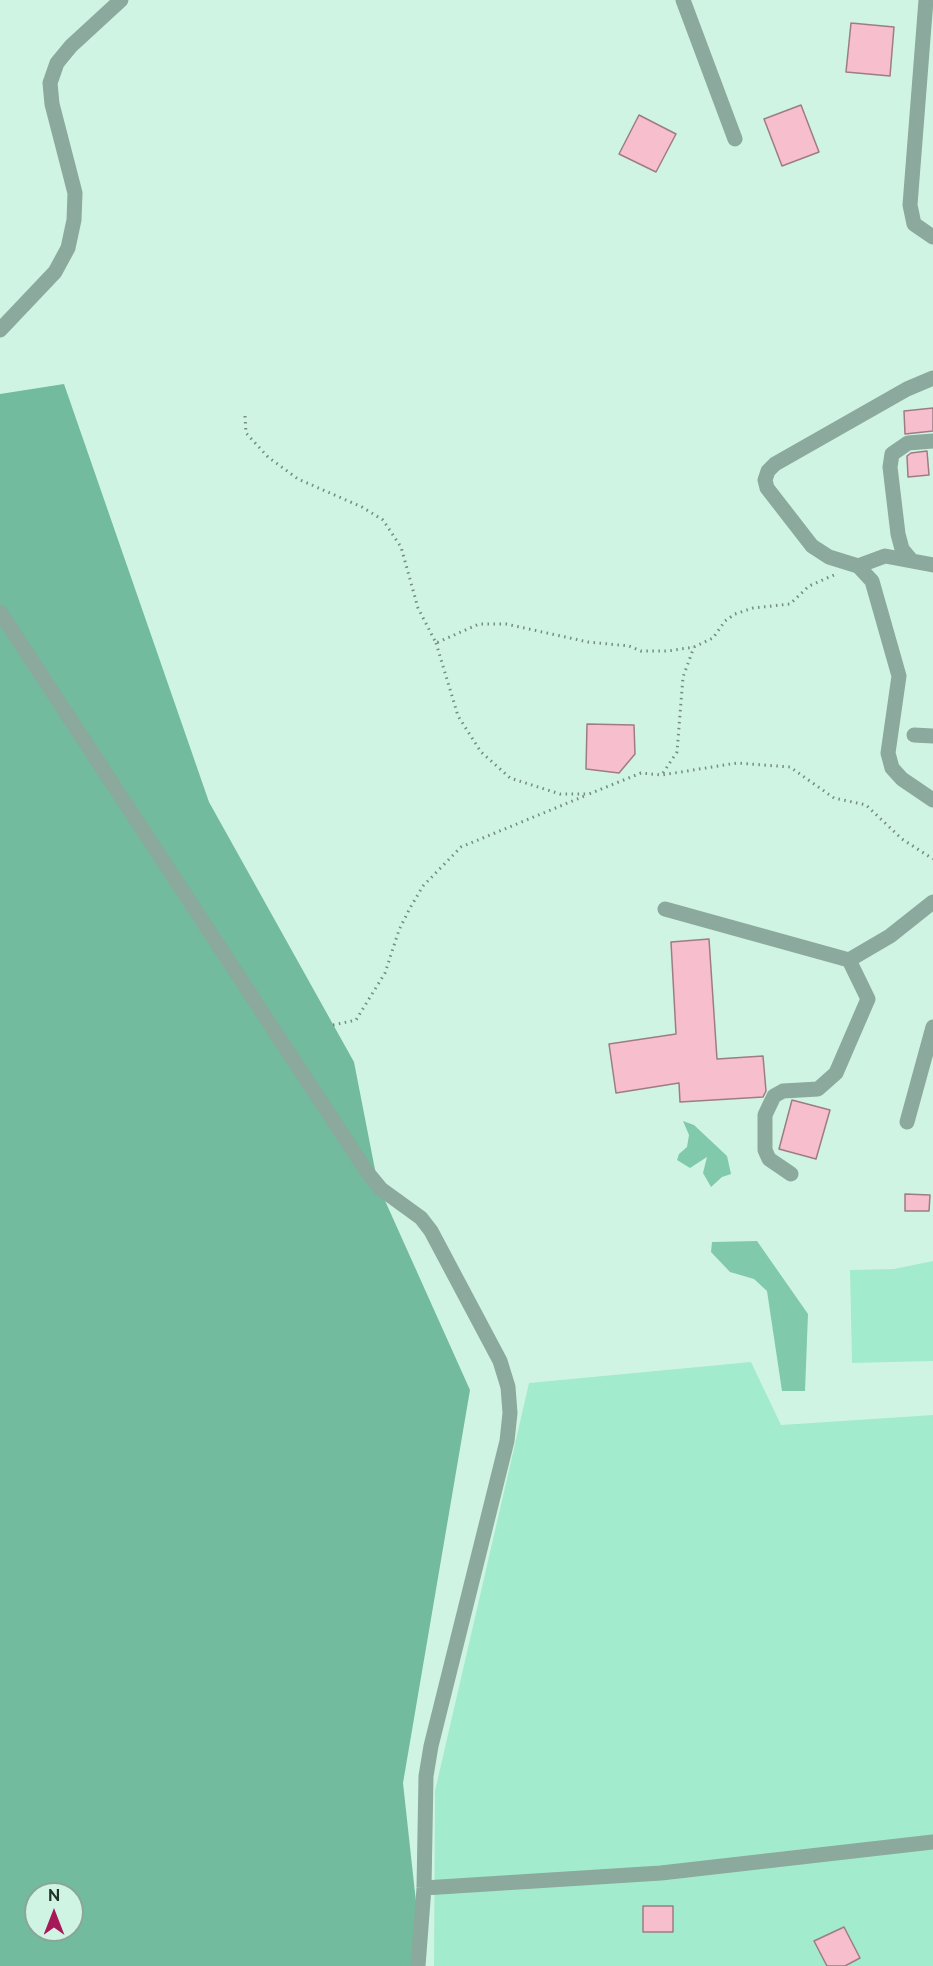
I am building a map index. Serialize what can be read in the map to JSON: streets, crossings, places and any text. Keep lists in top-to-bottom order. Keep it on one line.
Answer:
{"north":"top"}
